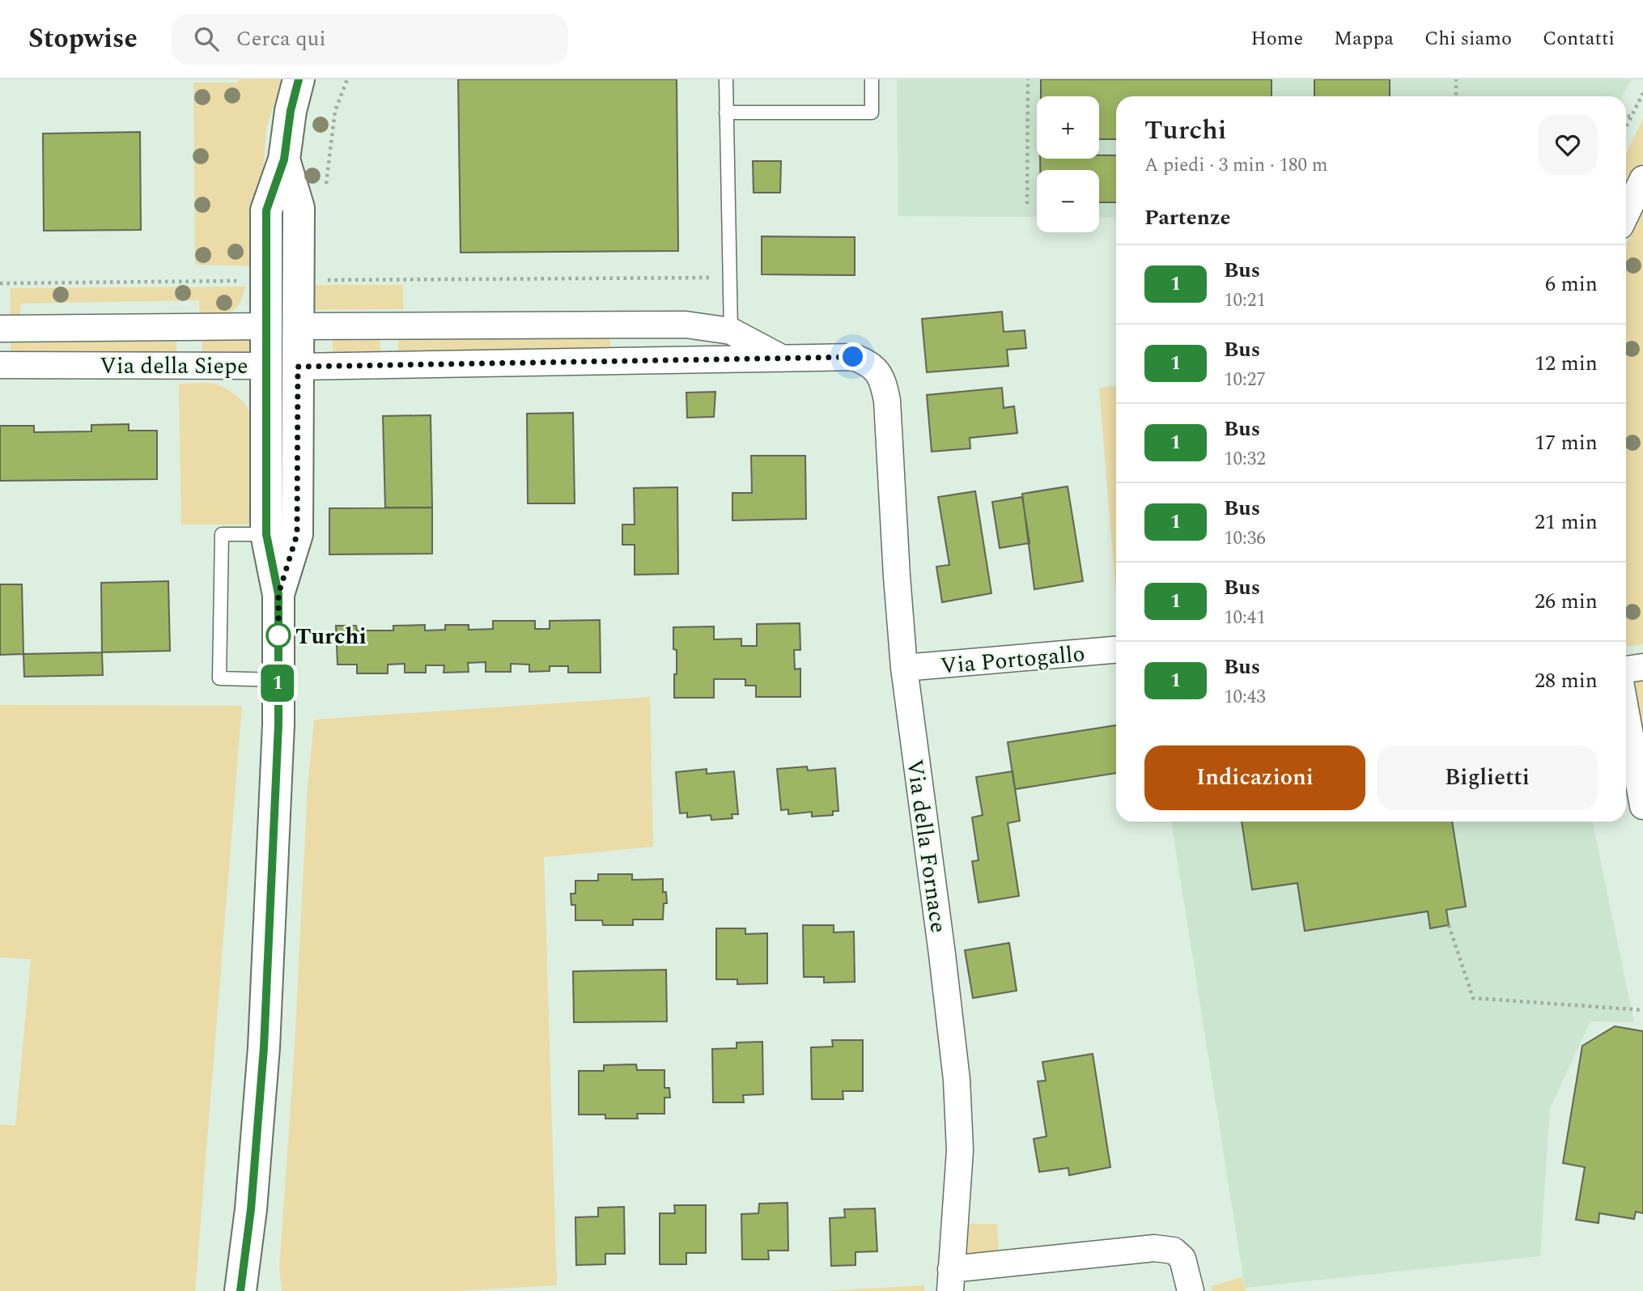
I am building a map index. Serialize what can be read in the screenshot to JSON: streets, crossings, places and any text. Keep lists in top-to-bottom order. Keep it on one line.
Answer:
{"streets":{"street":["Via della Siepe","Via Portogallo","Via della Fornace"]},"crossings":[["Via della Siepe","Via della Fornace"],["Via Portogallo","Via della Fornace"]],"places":["Turchi"],"lines":["bus line 1"],"page":{"header":"Stopwise","search":"Cerca qui","nav":["Home","Mappa","Chi siamo","Contatti"],"on_map":"1","map_buttons":["+","−"],"heading":[["Turchi","A piedi · 3 min · 180 m"],"Partenze"],"list":[{"mark":"1","name":"Bus","note":"10:21","value":"6 min"},{"mark":"1","name":"Bus","note":"10:27","value":"12 min"},{"mark":"1","name":"Bus","note":"10:32","value":"17 min"},{"mark":"1","name":"Bus","note":"10:36","value":"21 min"},{"mark":"1","name":"Bus","note":"10:41","value":"26 min"},{"mark":"1","name":"Bus","note":"10:43","value":"28 min"}],"buttons":["Indicazioni","Biglietti"]}}
